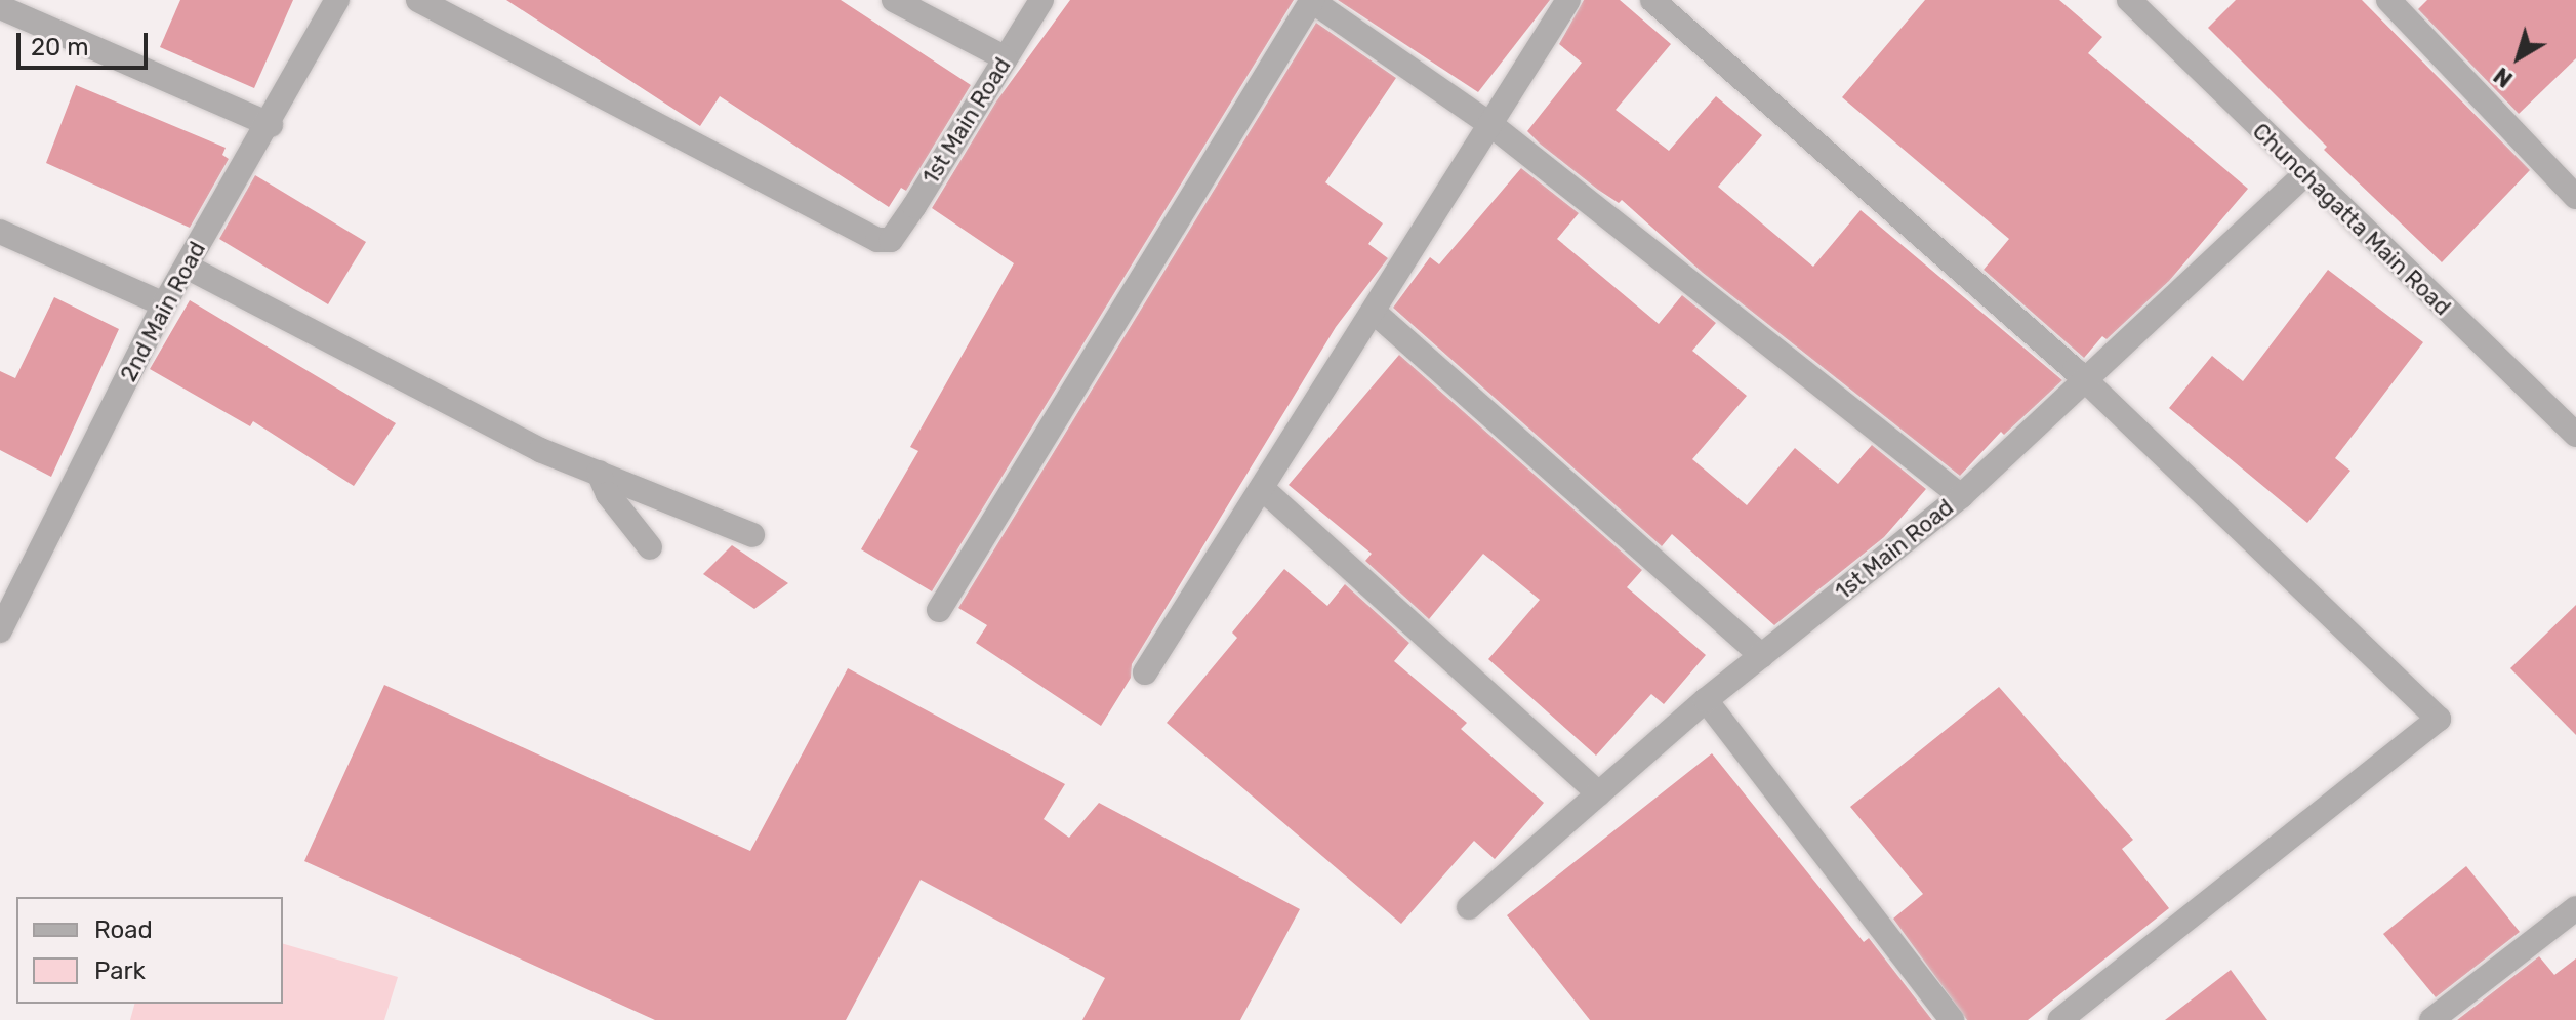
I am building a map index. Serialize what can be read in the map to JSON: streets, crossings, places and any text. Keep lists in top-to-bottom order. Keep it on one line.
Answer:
{"streets":{"street":["1st Main Road","Chunchagatta Main Road","2nd Main Road"]},"crossings":[["1st Main Road","Chunchagatta Main Road"]],"legend":["Road","Park"],"scale_bar":"20 m","north":"bottom left"}
